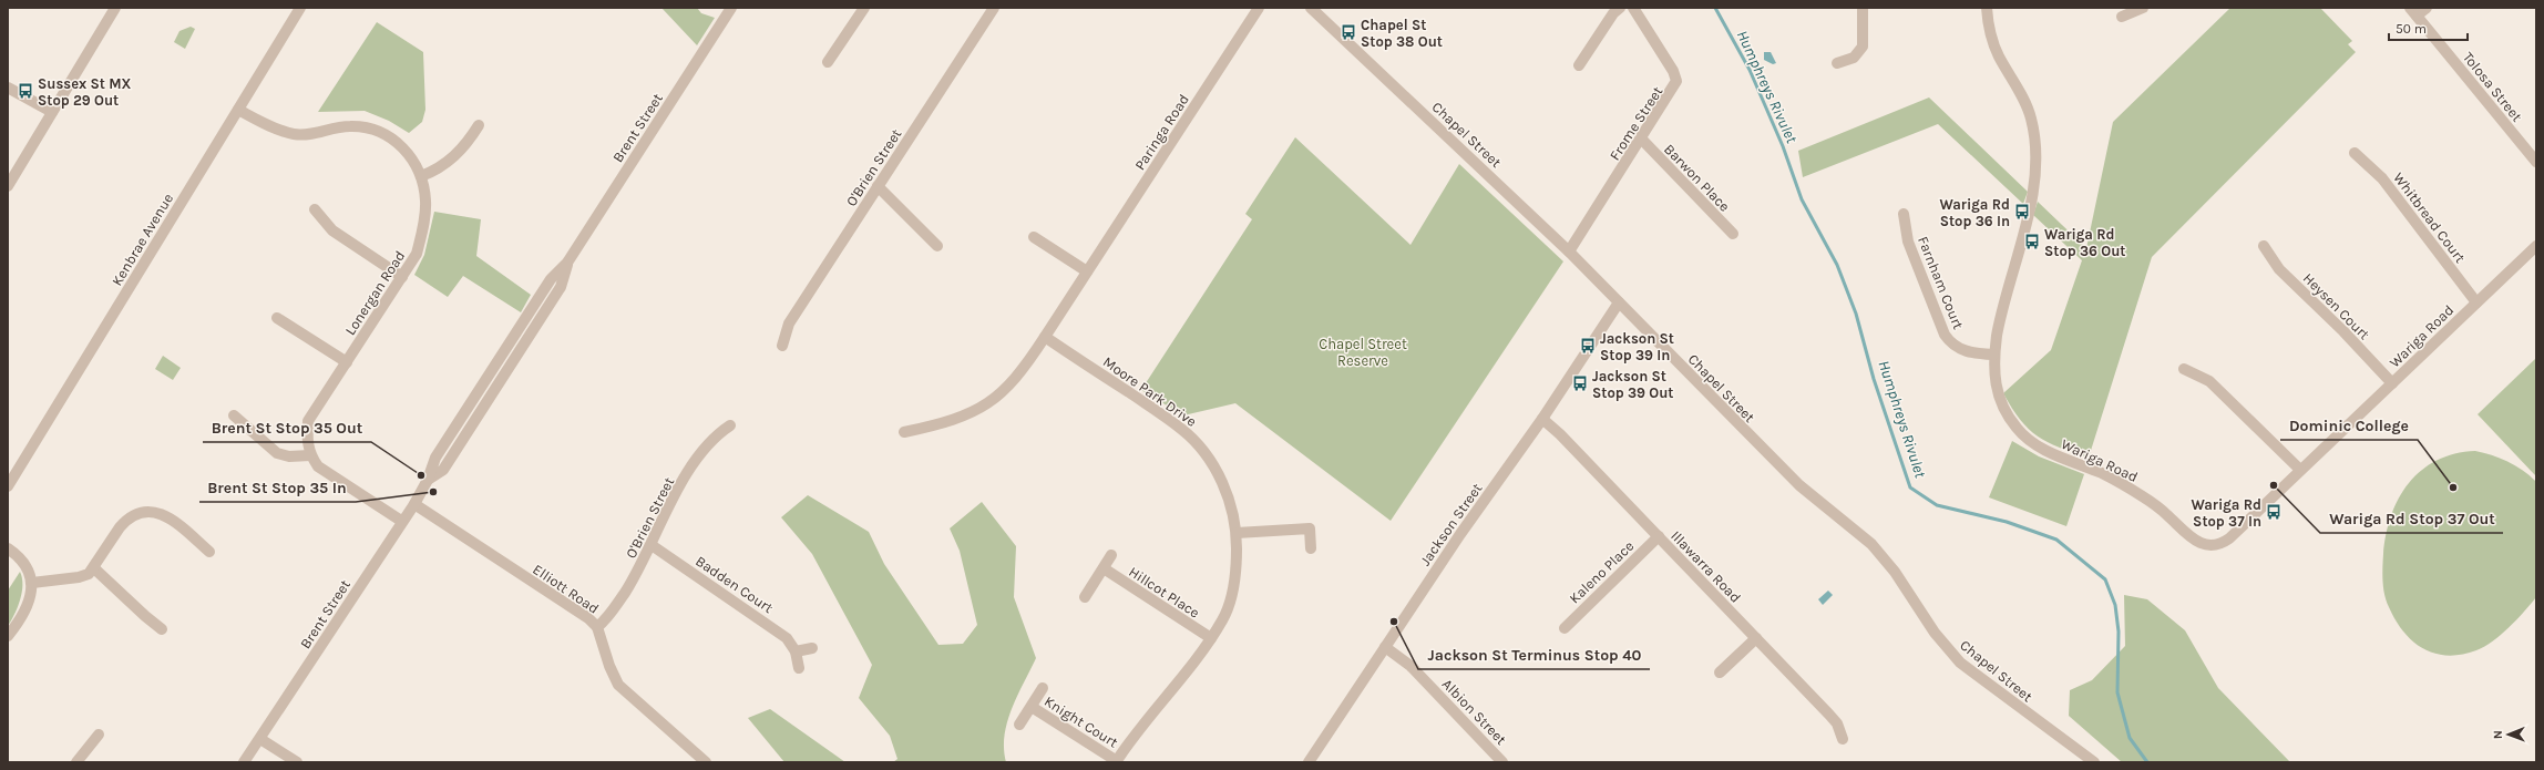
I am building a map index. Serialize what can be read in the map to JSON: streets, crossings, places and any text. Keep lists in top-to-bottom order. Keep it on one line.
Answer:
{"streets":{"street":["Tolosa Street","Frome Street","Brent Street","Paringa Road","Chapel Street","O'Brien Street","Barwon Place","Whitbread Court","Kenbrae Avenue","Farnham Court","Lonergan Road","Heysen Court","Wariga Road","Moore Park Drive","Jackson Street","Illawarra Road","Kaleno Place","Badden Court","Elliott Road","Hillcot Place","Albion Street","Knight Court"]},"crossings":[["Frome Street","Chapel Street"],["Frome Street","Barwon Place"],["Brent Street","Elliott Road"],["Paringa Road","Moore Park Drive"],["Chapel Street","Jackson Street"],["O'Brien Street","Badden Court"],["O'Brien Street","Elliott Road"],["Whitbread Court","Wariga Road"],["Kenbrae Avenue","Lonergan Road"],["Farnham Court","Wariga Road"],["Heysen Court","Wariga Road"],["Moore Park Drive","Hillcot Place"],["Moore Park Drive","Knight Court"],["Jackson Street","Illawarra Road"],["Jackson Street","Albion Street"],["Illawarra Road","Kaleno Place"]],"water":["Humphreys Rivulet"],"parks":["Chapel Street Reserve"],"places":{"bus stop":["Chapel St Stop 38 Out","Sussex St MX Stop 29 Out","Wariga Rd Stop 36 In","Wariga Rd Stop 36 Out","Jackson St Stop 39 In","Jackson St Stop 39 Out","Wariga Rd Stop 37 In"],"other":["Brent St Stop 35 Out","Wariga Rd Stop 37 Out","Dominic College","Brent St Stop 35 In","Jackson St Terminus Stop 40"]},"scale_bar":"50 m","north":"left"}
